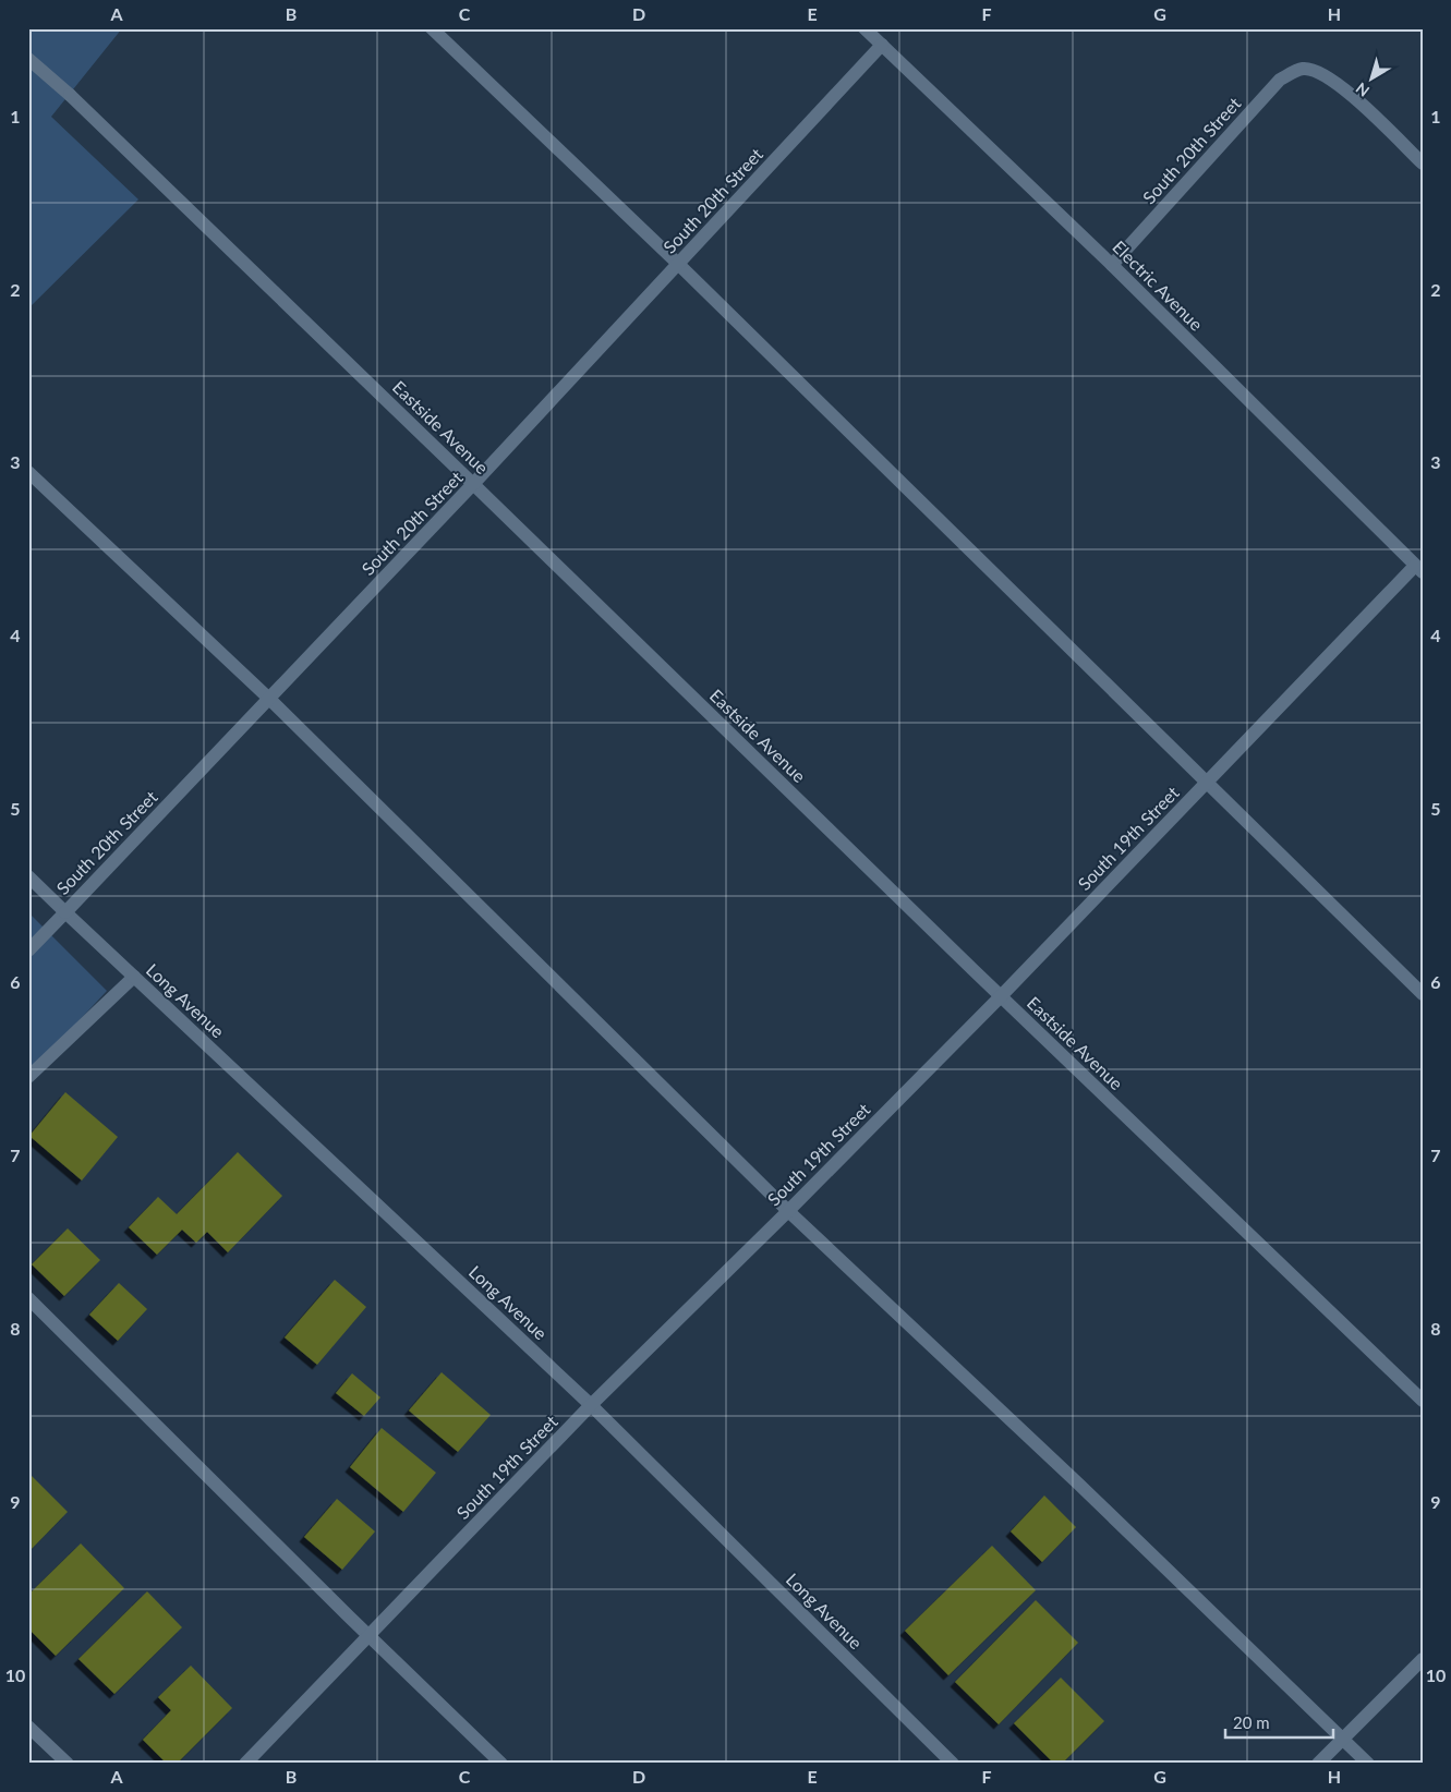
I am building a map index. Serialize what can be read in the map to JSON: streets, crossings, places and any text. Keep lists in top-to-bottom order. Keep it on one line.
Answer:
{"streets":{"street":["South 20th Street","Electric Avenue","Eastside Avenue","South 19th Street","Long Avenue"]},"crossings":[["South 20th Street","Electric Avenue"],["South 20th Street","Eastside Avenue"],["South 20th Street","Long Avenue"],["Electric Avenue","South 19th Street"],["Eastside Avenue","South 19th Street"],["South 19th Street","Long Avenue"]],"scale_bar":"20 m","north":"bottom left","grid":{"columns":["A","B","C","D","E","F","G","H"],"rows":["1","2","3","4","5","6","7","8","9","10"]}}
